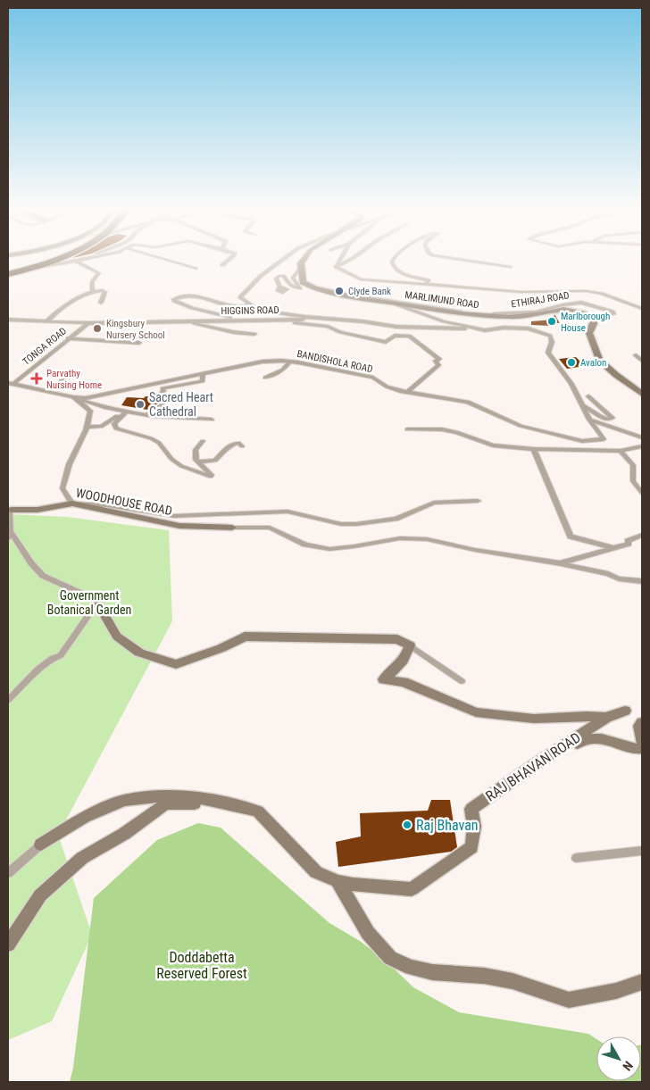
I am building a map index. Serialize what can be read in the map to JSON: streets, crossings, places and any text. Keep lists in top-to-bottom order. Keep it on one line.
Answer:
{"streets":{"street":["MARLIMUND ROAD","ETHIRAJ ROAD","HIGGINS ROAD","TONGA ROAD","BANDISHOLA ROAD","WOODHOUSE ROAD","RAJ BHAVAN ROAD"]},"crossings":[["MARLIMUND ROAD","ETHIRAJ ROAD"],["MARLIMUND ROAD","BANDISHOLA ROAD"],["HIGGINS ROAD","TONGA ROAD"],["TONGA ROAD","BANDISHOLA ROAD"]],"parks":["Government Botanical Garden","Doddabetta Reserved Forest"],"places":{"other":["Clyde Bank","Marlborough House","Kingsbury Nursery School","Avalon","Sacred Heart Cathedral","Raj Bhavan"],"health":["Parvathy Nursing Home"]},"north":"bottom right"}
